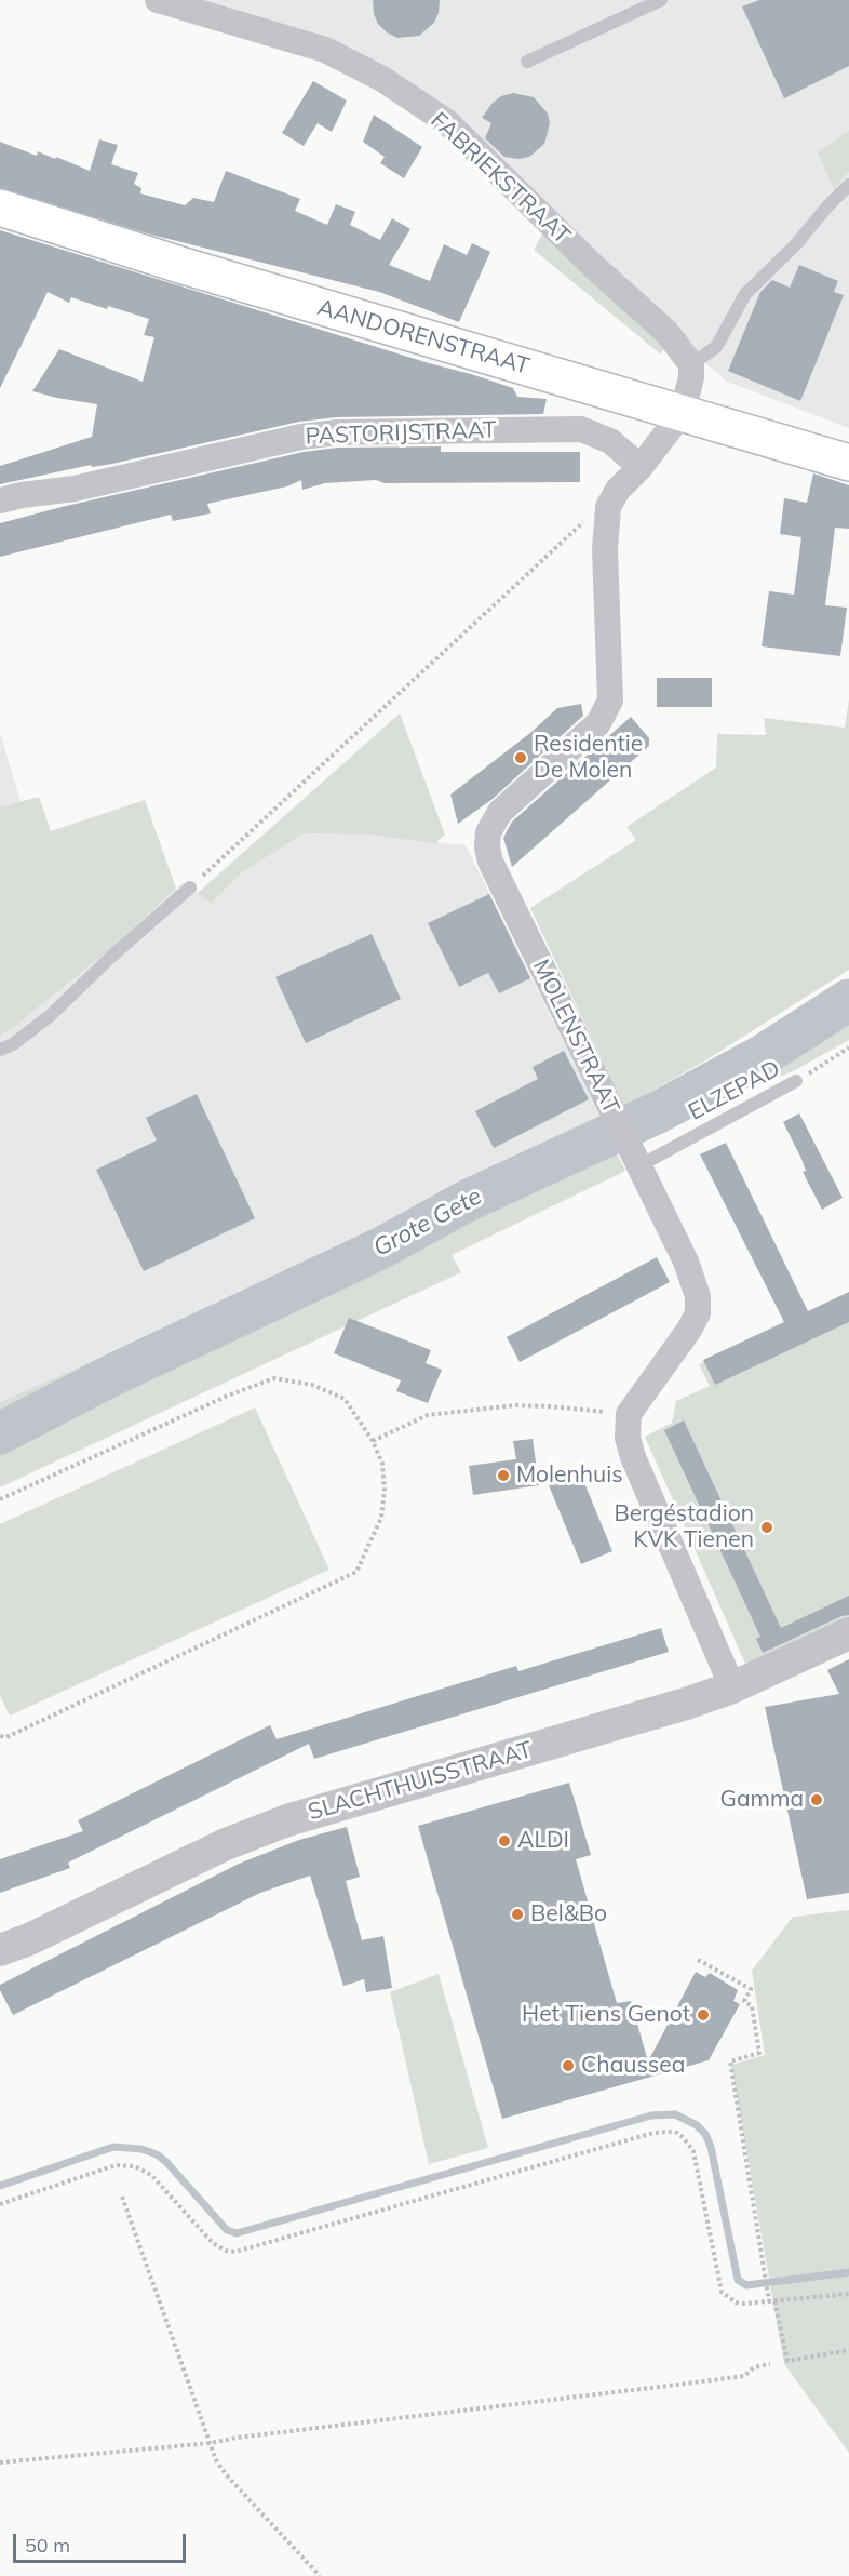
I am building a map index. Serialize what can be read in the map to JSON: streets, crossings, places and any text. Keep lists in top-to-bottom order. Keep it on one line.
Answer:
{"streets":{"main road":["AANDORENSTRAAT"],"street":["FABRIEKSTRAAT","PASTORIJSTRAAT","MOLENSTRAAT","SLACHTHUISSTRAAT"],"lane":["ELZEPAD"]},"crossings":[["MOLENSTRAAT","ELZEPAD"]],"water":["Grote Gete"],"places":["Residentie De Molen","Molenhuis","Bergéstadion KVK Tienen","Gamma","ALDI","Bel&Bo","Het Tiens Genot","Chaussea"],"scale_bar":"50 m"}
